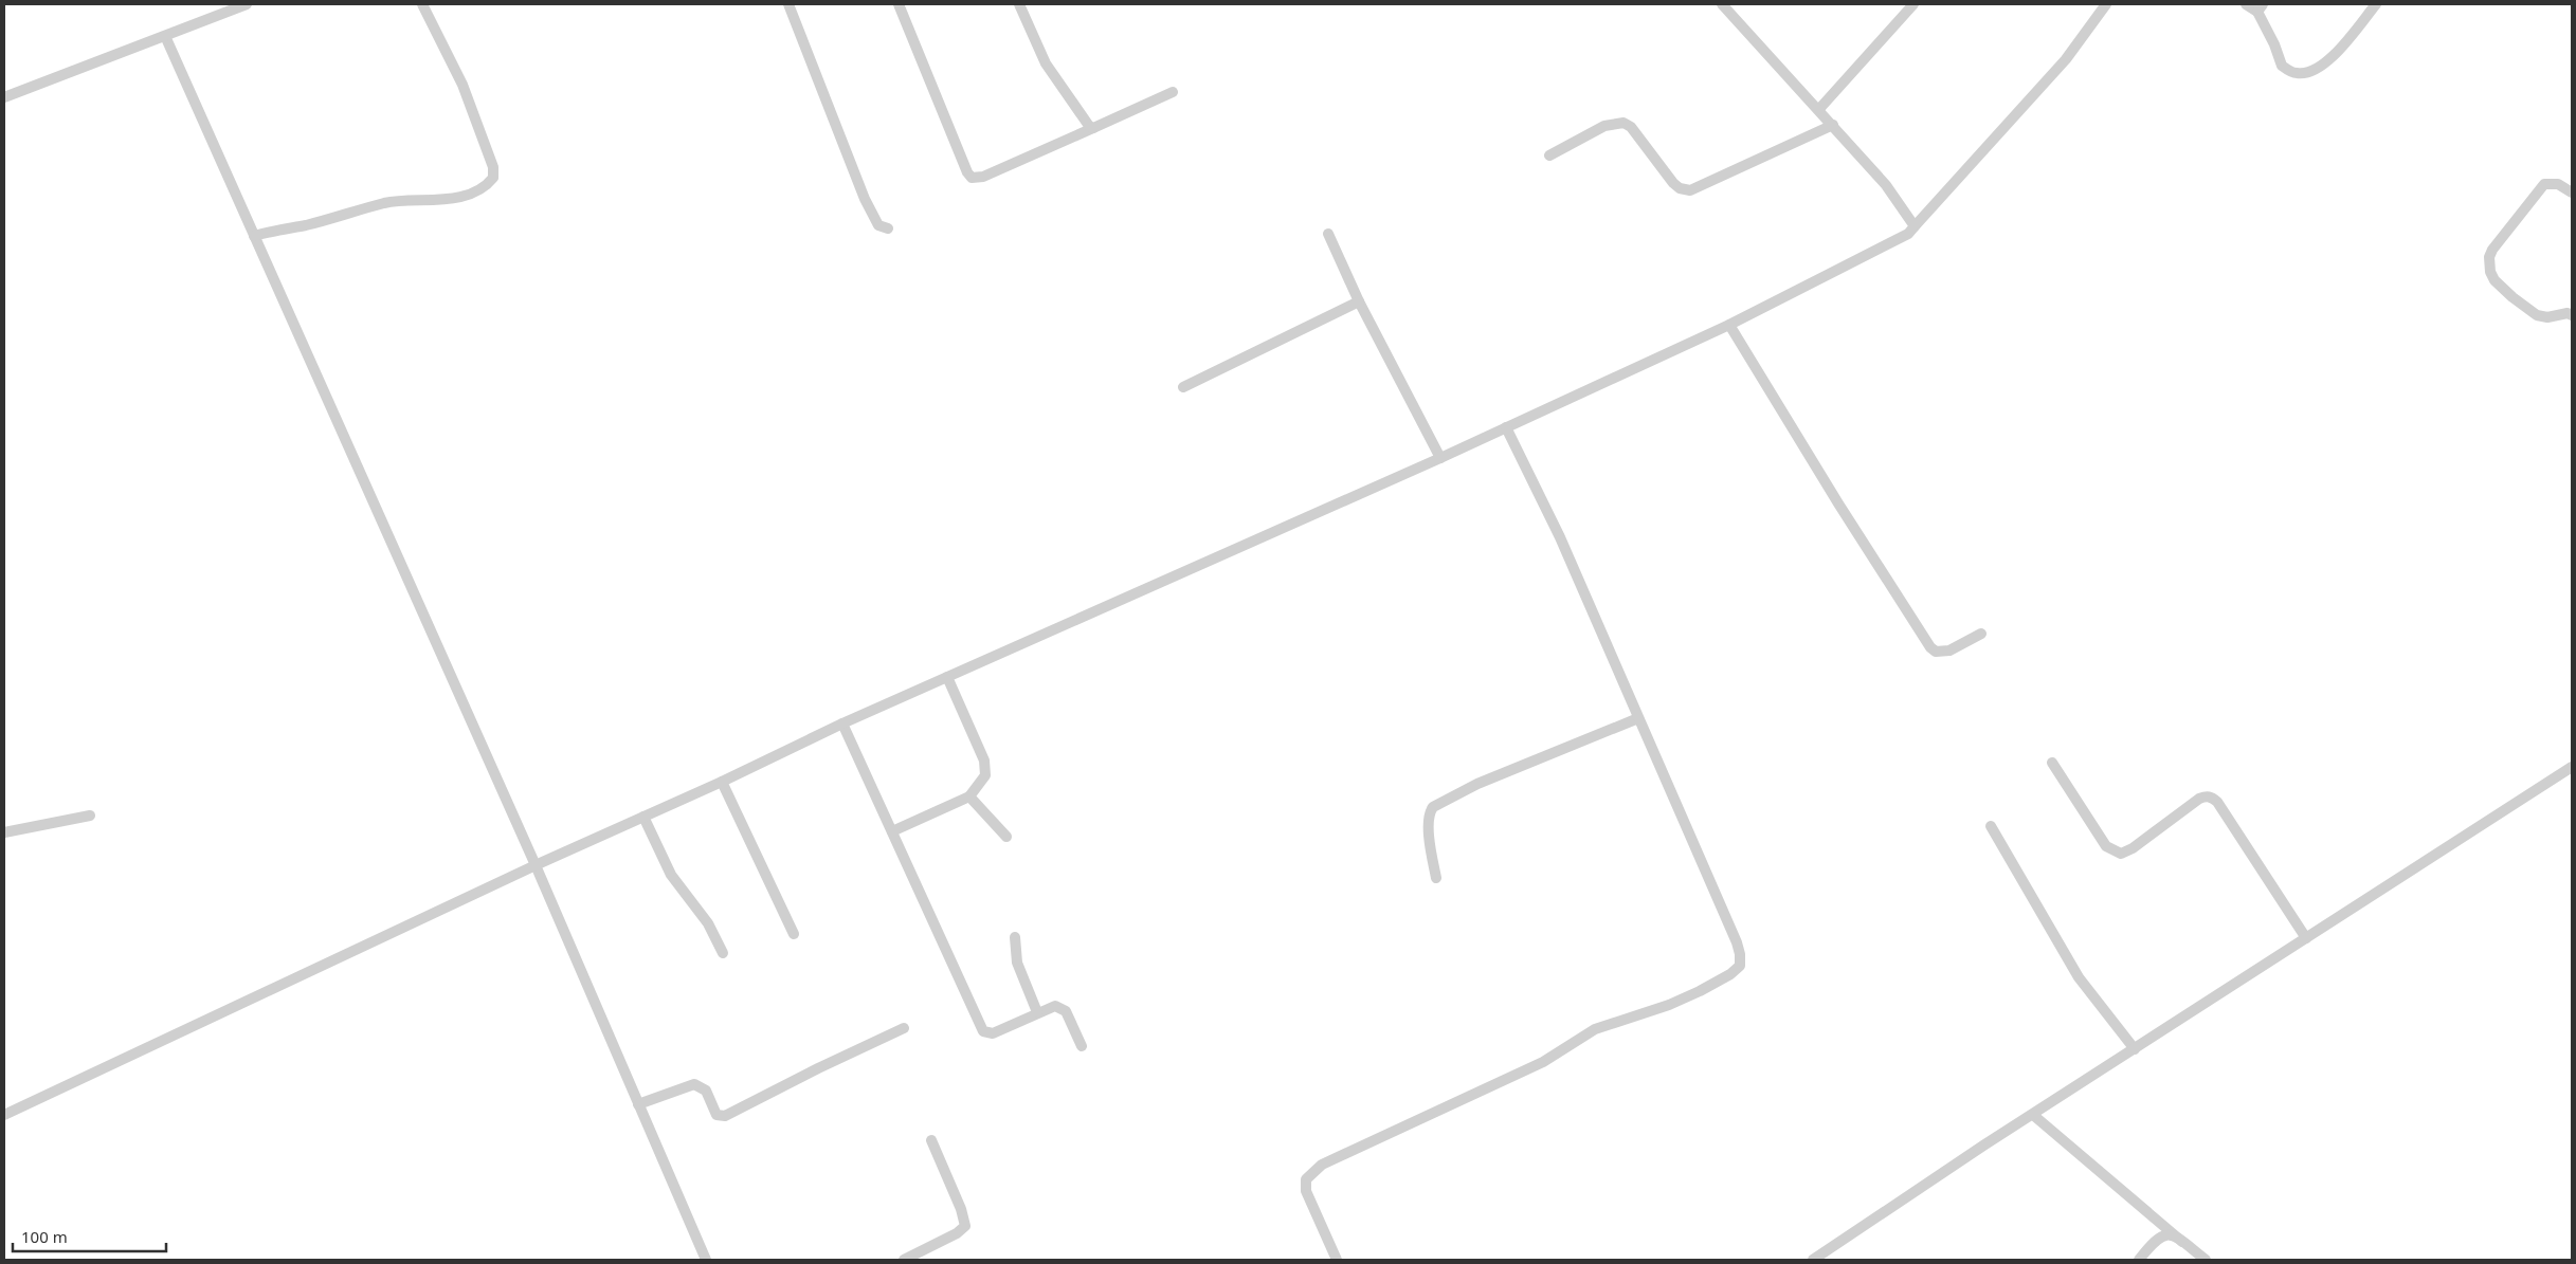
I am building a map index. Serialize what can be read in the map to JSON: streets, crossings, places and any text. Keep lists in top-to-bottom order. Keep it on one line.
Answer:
{"scale_bar":"100 m"}
